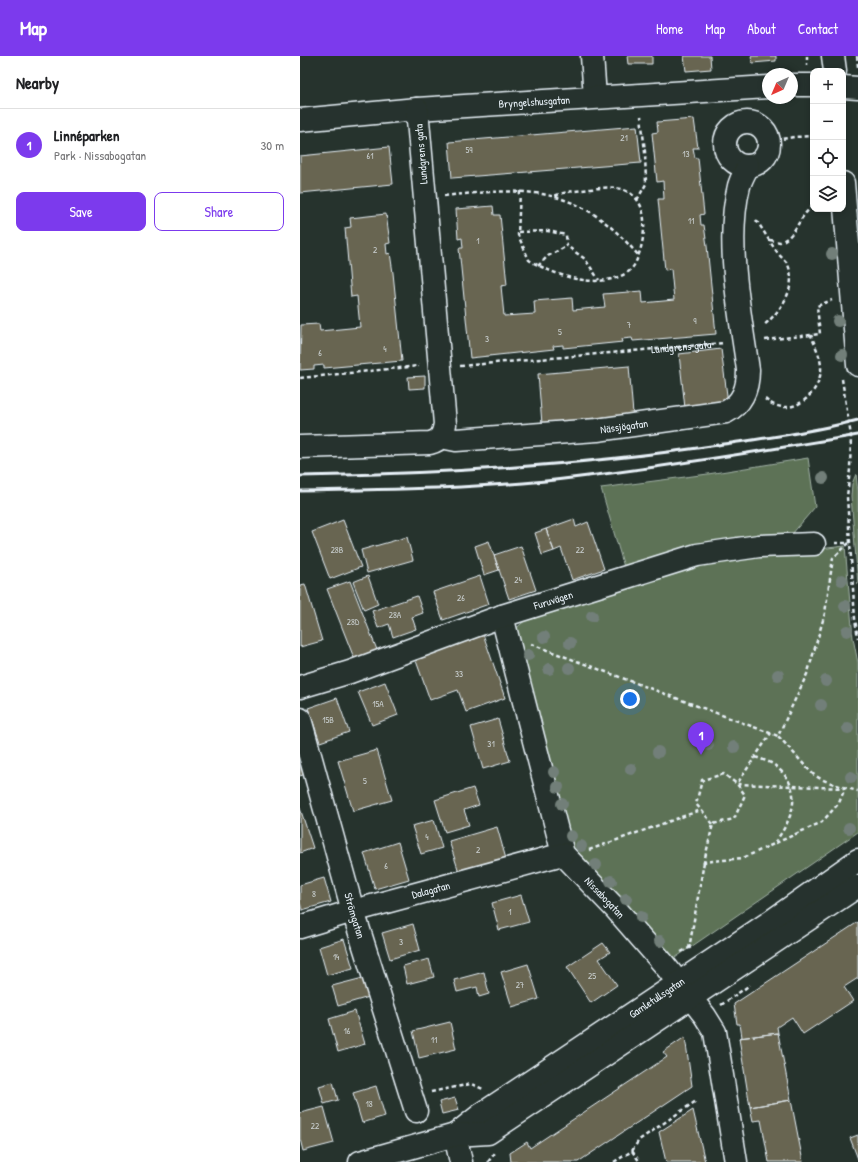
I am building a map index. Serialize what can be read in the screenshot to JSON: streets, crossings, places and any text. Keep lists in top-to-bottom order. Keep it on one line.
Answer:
{"streets":{"street":["Bryngelshusgatan","Lundgrens gata","Nässjögatan","Furuvägen","Dalagatan","Nissabogatan","Strömgatan","Gamletullsgatan"]},"crossings":[["Bryngelshusgatan","Lundgrens gata"],["Lundgrens gata","Nässjögatan"],["Furuvägen","Nissabogatan"],["Dalagatan","Nissabogatan"],["Dalagatan","Strömgatan"],["Nissabogatan","Gamletullsgatan"]],"house_numbers":["21","59","13","61","11","1","2","9","7","5","3","4","6","28B","22","24","26","28A","28D","33","15A","15B","31","5","4","2","6","8","1","3","14","25","27","16","11","18","22"],"north":"bottom left","page":{"header":"Map","nav":["Home","Map","About","Contact"],"heading":"Nearby","map_buttons":["+","−"],"list":[{"mark":"1","name":"Linnéparken","note":"Park · Nissabogatan","value":"30 m"}],"buttons":["Save","Share"],"pins":"1"}}
